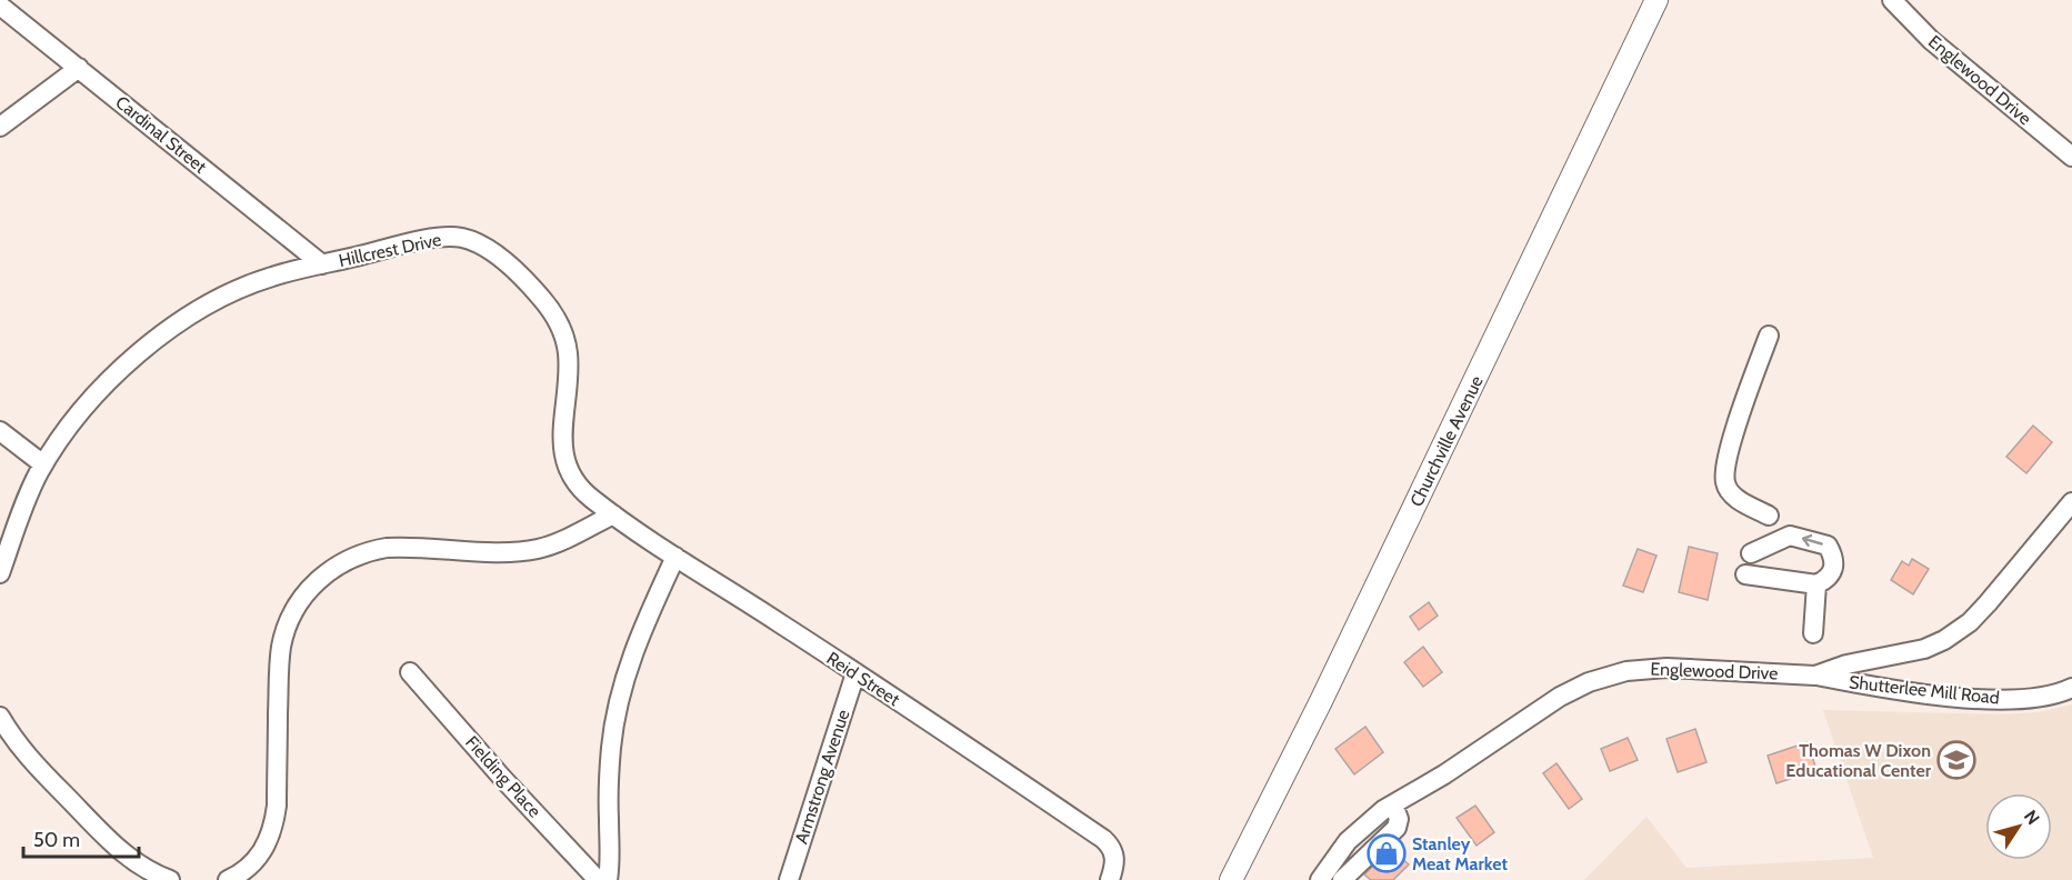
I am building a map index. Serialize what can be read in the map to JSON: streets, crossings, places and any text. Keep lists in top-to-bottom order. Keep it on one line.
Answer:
{"streets":{"main road":["Churchville Avenue"],"street":["Englewood Drive","Cardinal Street","Hillcrest Drive","Reid Street","Shutterlee Mill Road","Fielding Place","Armstrong Avenue"]},"crossings":[["Englewood Drive","Shutterlee Mill Road"],["Cardinal Street","Hillcrest Drive"],["Hillcrest Drive","Reid Street"],["Reid Street","Armstrong Avenue"]],"places":{"school or university":["Thomas W Dixon Educational Center"],"shop":["Stanley Meat Market"]},"scale_bar":"50 m","north":"top right"}
